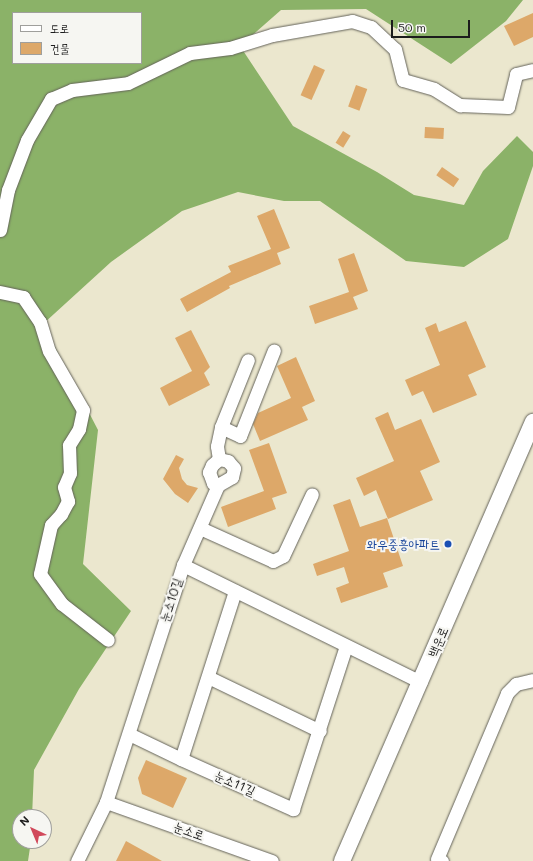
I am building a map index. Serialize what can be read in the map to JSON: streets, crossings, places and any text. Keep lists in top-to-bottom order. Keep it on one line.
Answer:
{"streets":{"main road":["백운로"],"street":["눈소10길","눈소11길","눈소로"]},"crossings":[["눈소10길","백운로"],["눈소10길","눈소11길"],["눈소10길","눈소로"]],"places":["와우중흥아파트"],"legend":["도로","건물"],"scale_bar":"50 m","north":"top left"}
